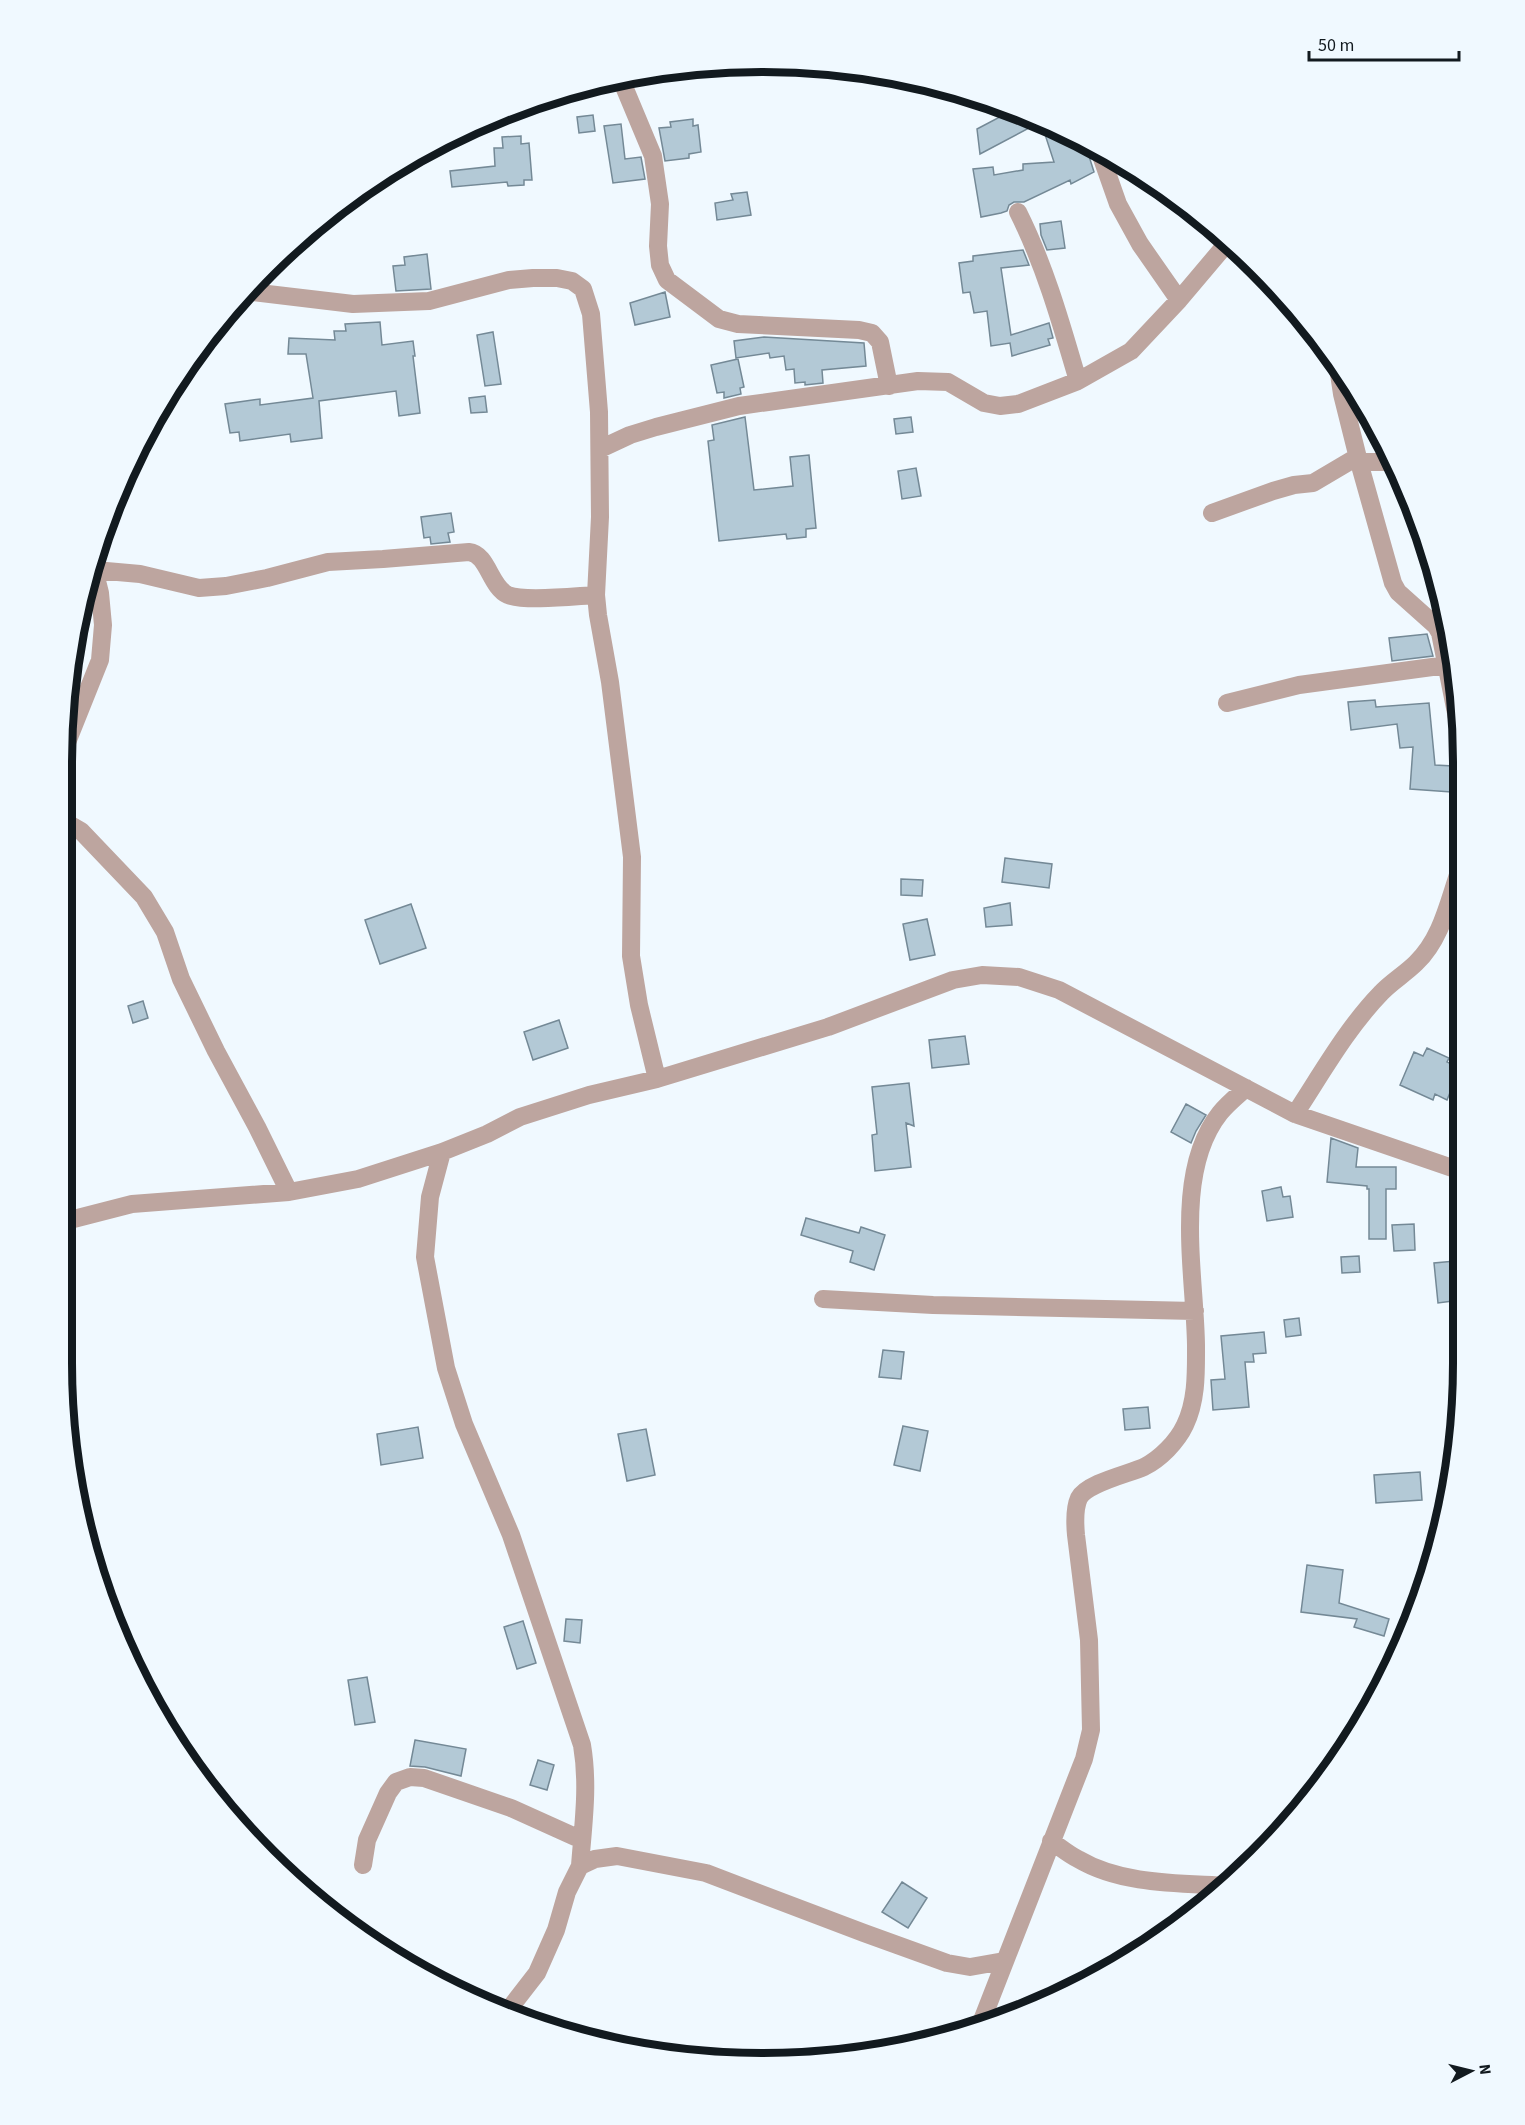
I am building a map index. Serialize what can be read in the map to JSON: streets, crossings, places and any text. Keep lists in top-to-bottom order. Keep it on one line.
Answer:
{"scale_bar":"50 m","north":"right"}
